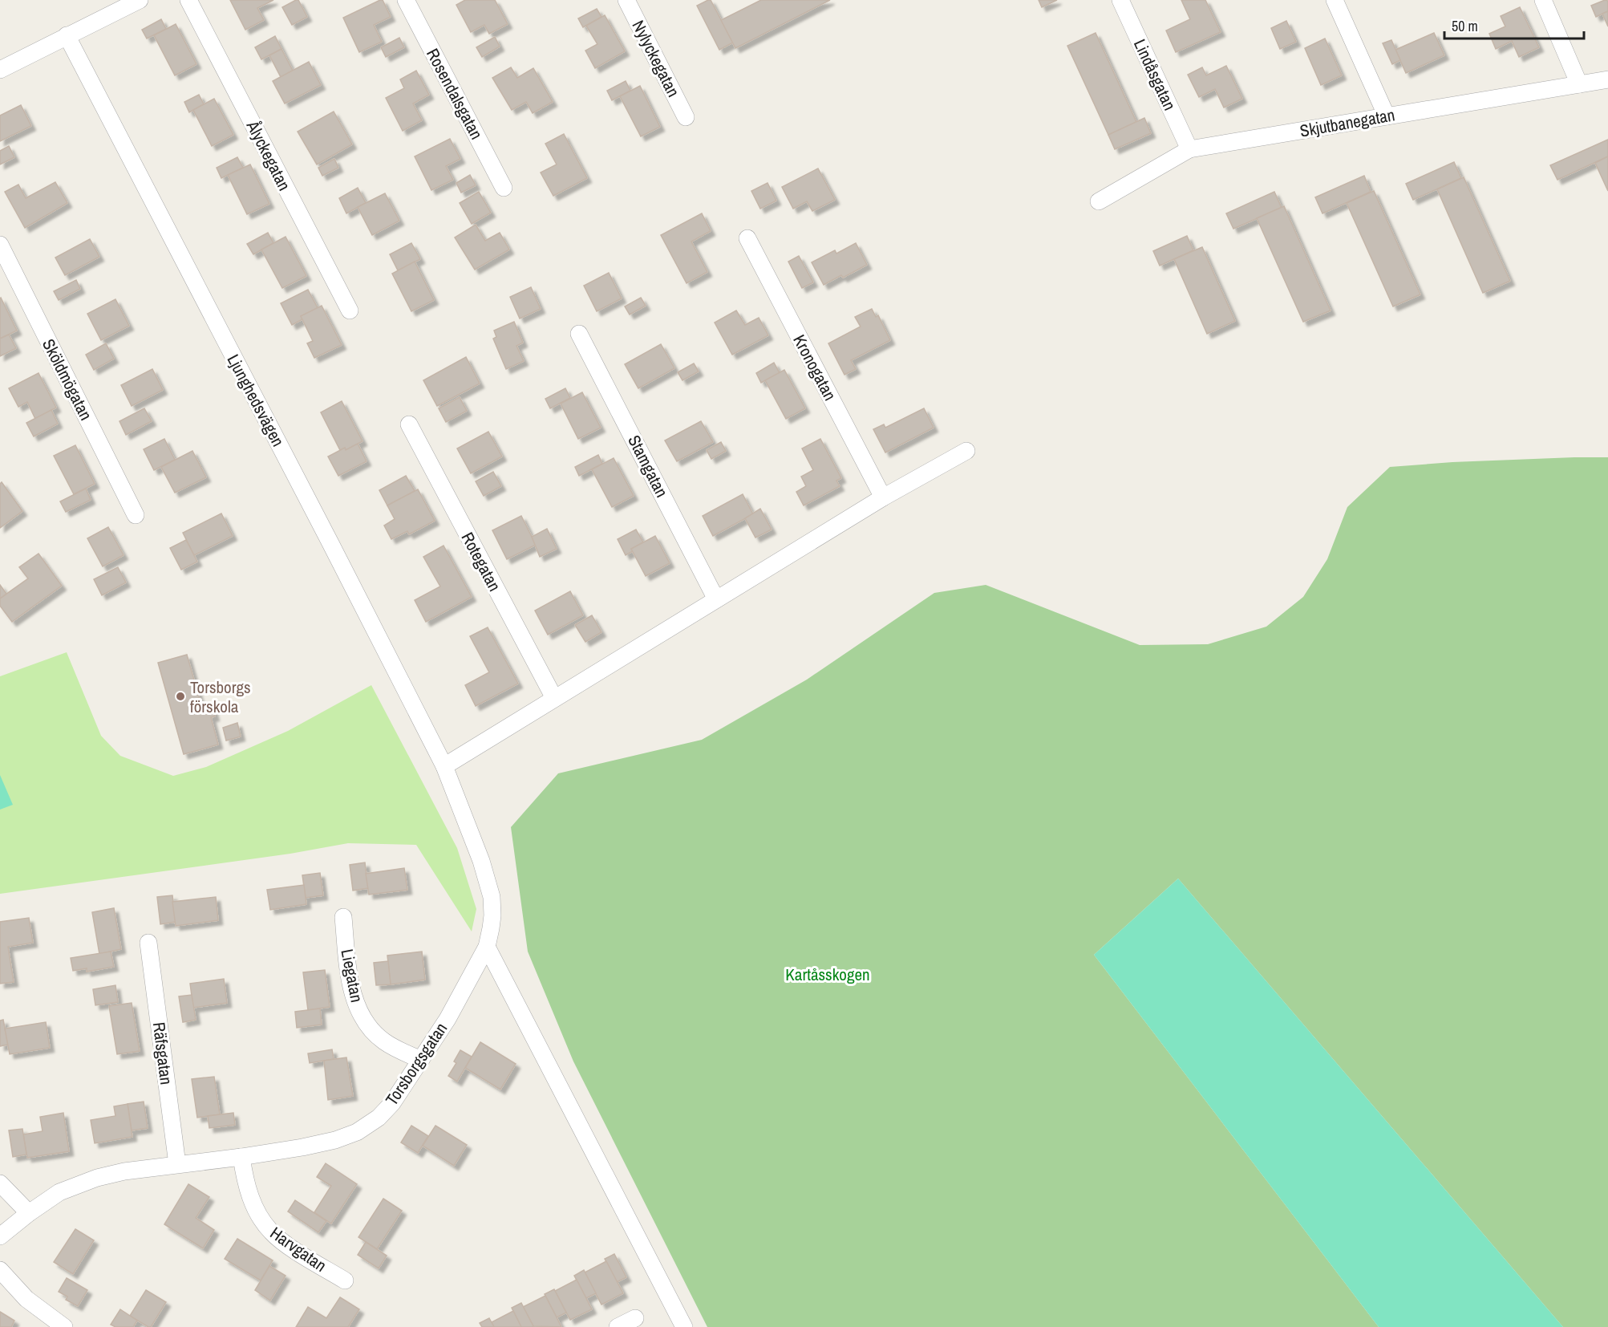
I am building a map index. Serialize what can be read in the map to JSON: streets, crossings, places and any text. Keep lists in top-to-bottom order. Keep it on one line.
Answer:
{"streets":{"street":["Nylyckegatan","Lindåsgatan","Rosendalsgatan","Skjutbanegatan","Ålyckegatan","Kronogatan","Sköldmögatan","Ljunghedsvägen","Stamgatan","Rotegatan","Liegatan","Räfsgatan","Torsborgsgatan","Harvgatan"]},"crossings":[["Lindåsgatan","Skjutbanegatan"],["Ljunghedsvägen","Torsborgsgatan"],["Liegatan","Torsborgsgatan"],["Räfsgatan","Torsborgsgatan"],["Torsborgsgatan","Harvgatan"]],"parks":["Kartåsskogen"],"places":["Torsborgs förskola"],"scale_bar":"50 m"}
